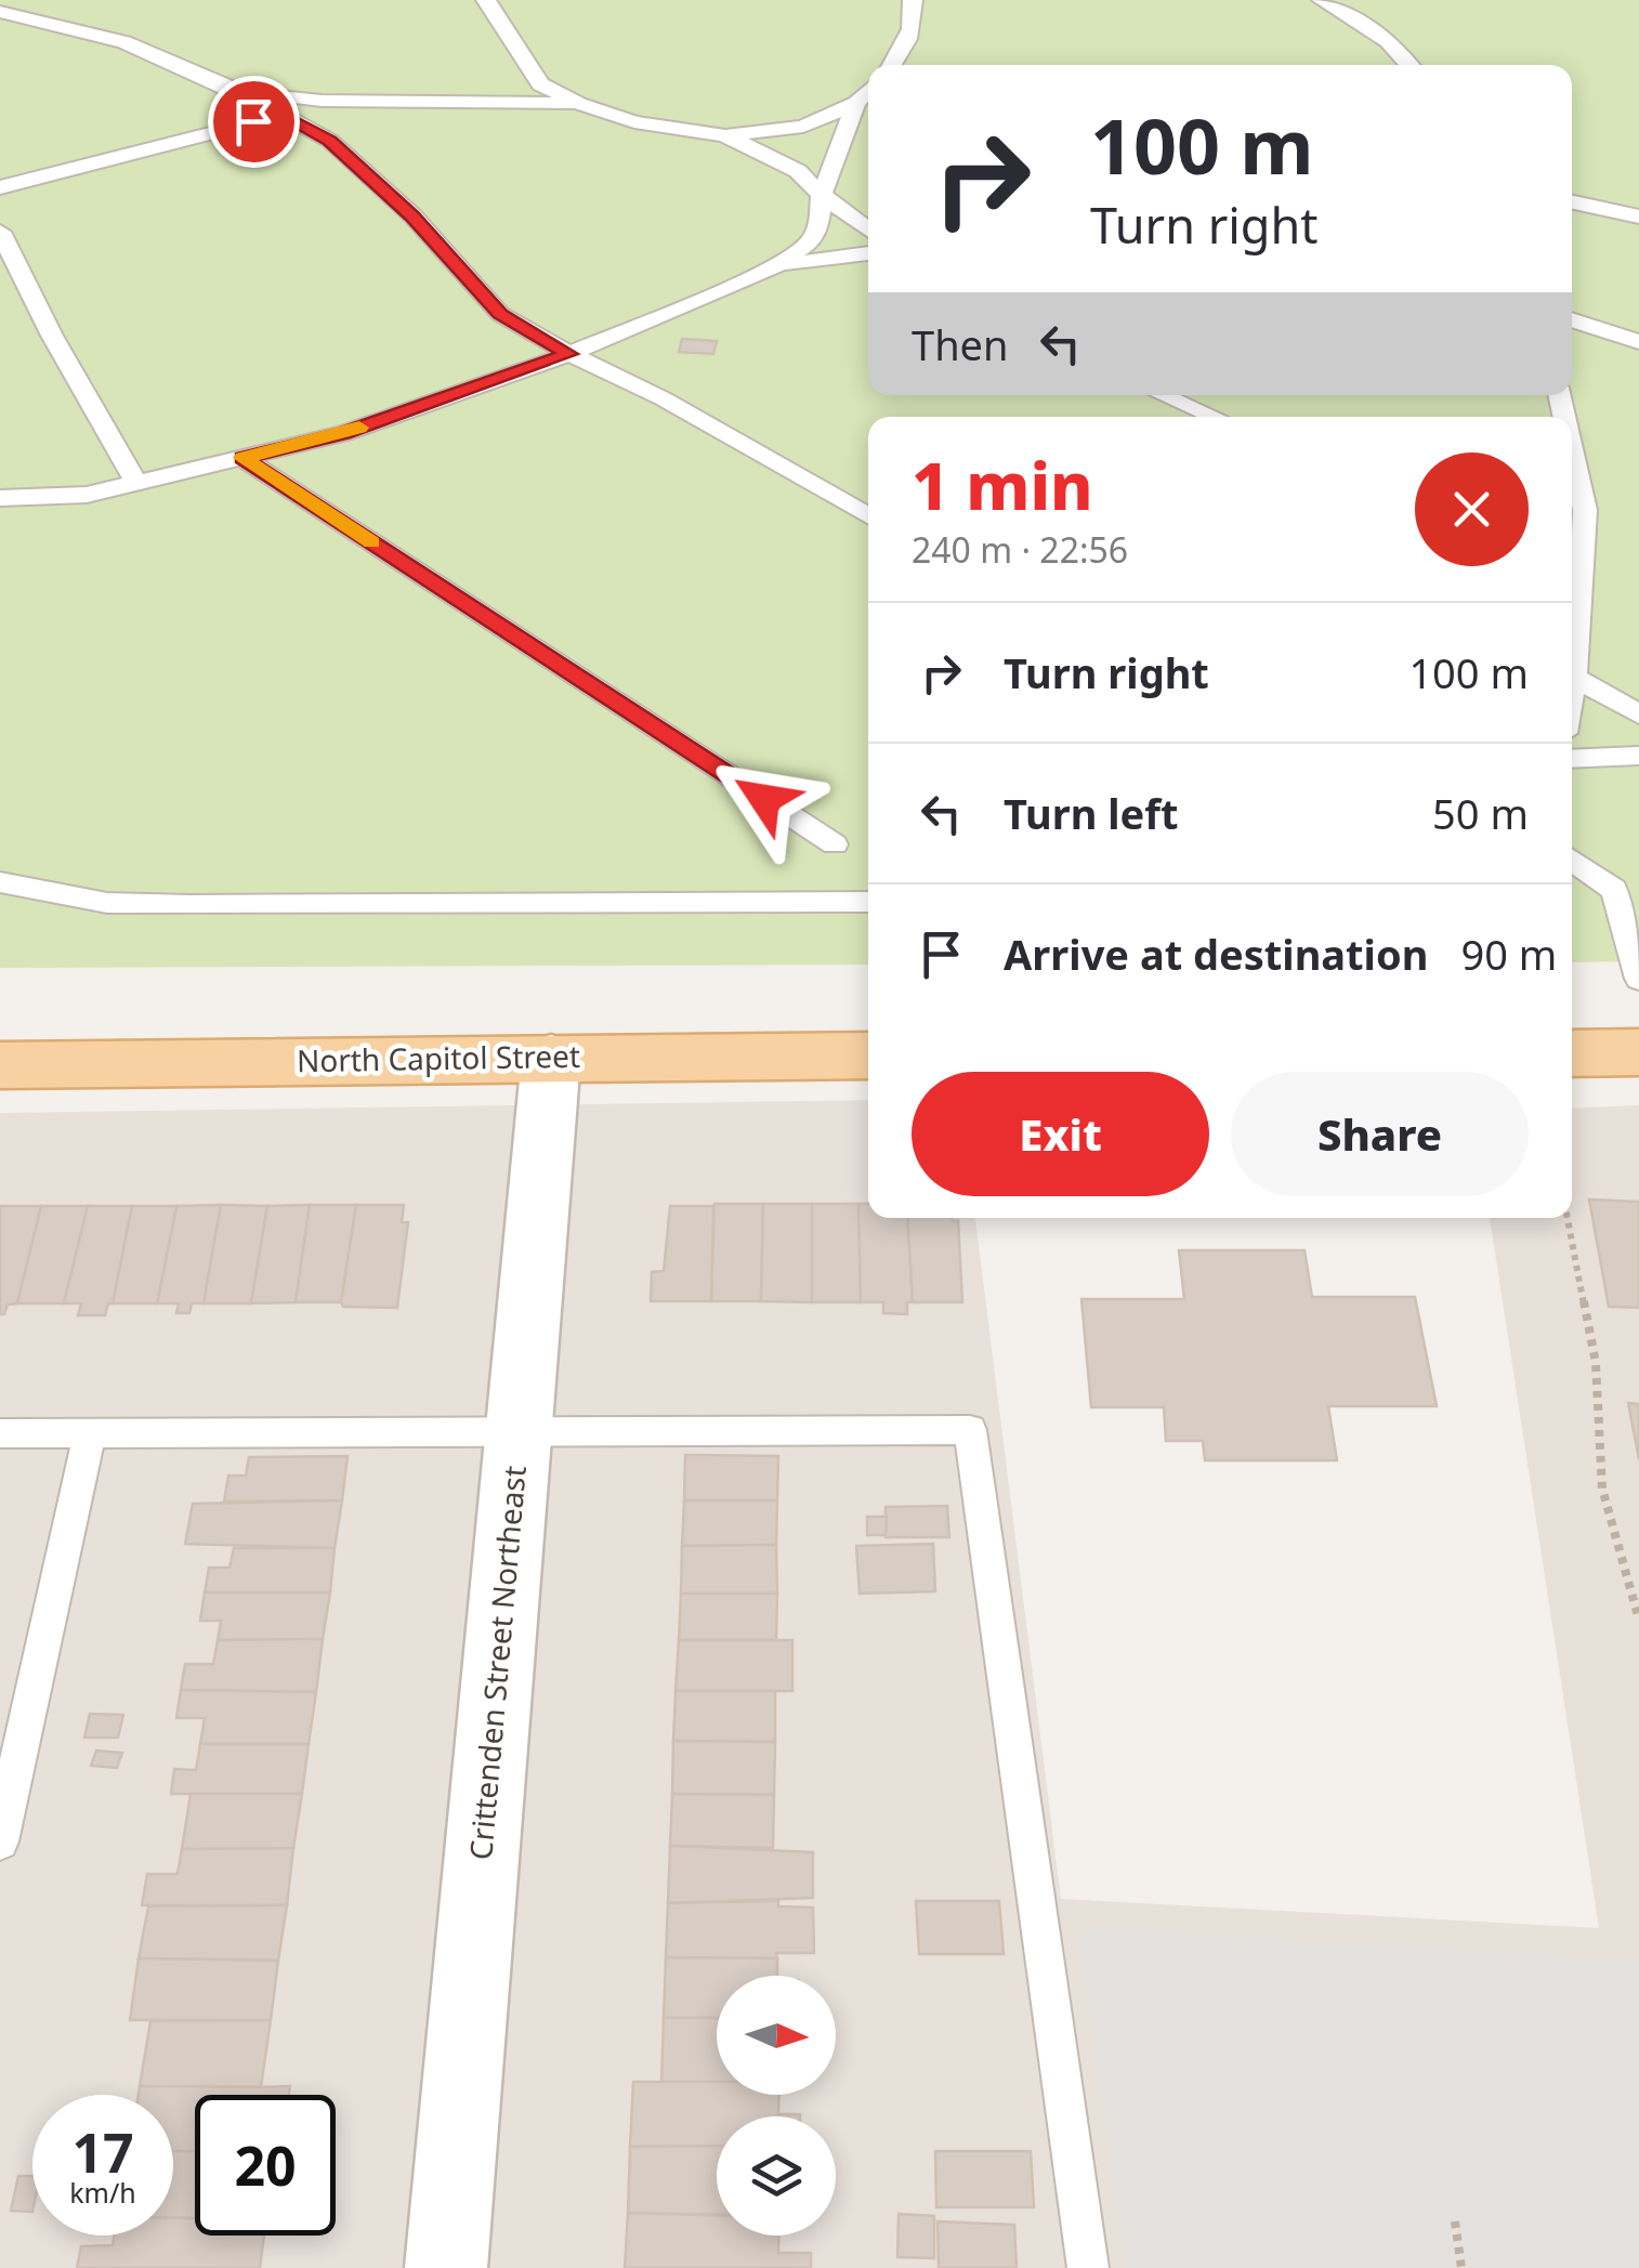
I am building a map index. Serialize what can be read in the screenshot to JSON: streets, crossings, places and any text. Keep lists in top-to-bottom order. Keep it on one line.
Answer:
{"streets":{"main road":["North Capitol Street"],"street":["Crittenden Street Northeast"]},"crossings":[["North Capitol Street","Crittenden Street Northeast"]],"north":"right","page":{"turn":["100 m","Turn right"],"then":"Then","heading":["1 min","240 m · 22:56"],"list":[{"name":"Turn right","value":"100 m"},{"name":"Turn left","value":"50 m"},{"name":"Arrive at destination","value":"90 m"}],"buttons":["Exit","Share"],"speed":"17 km/h","limit":"20"}}
